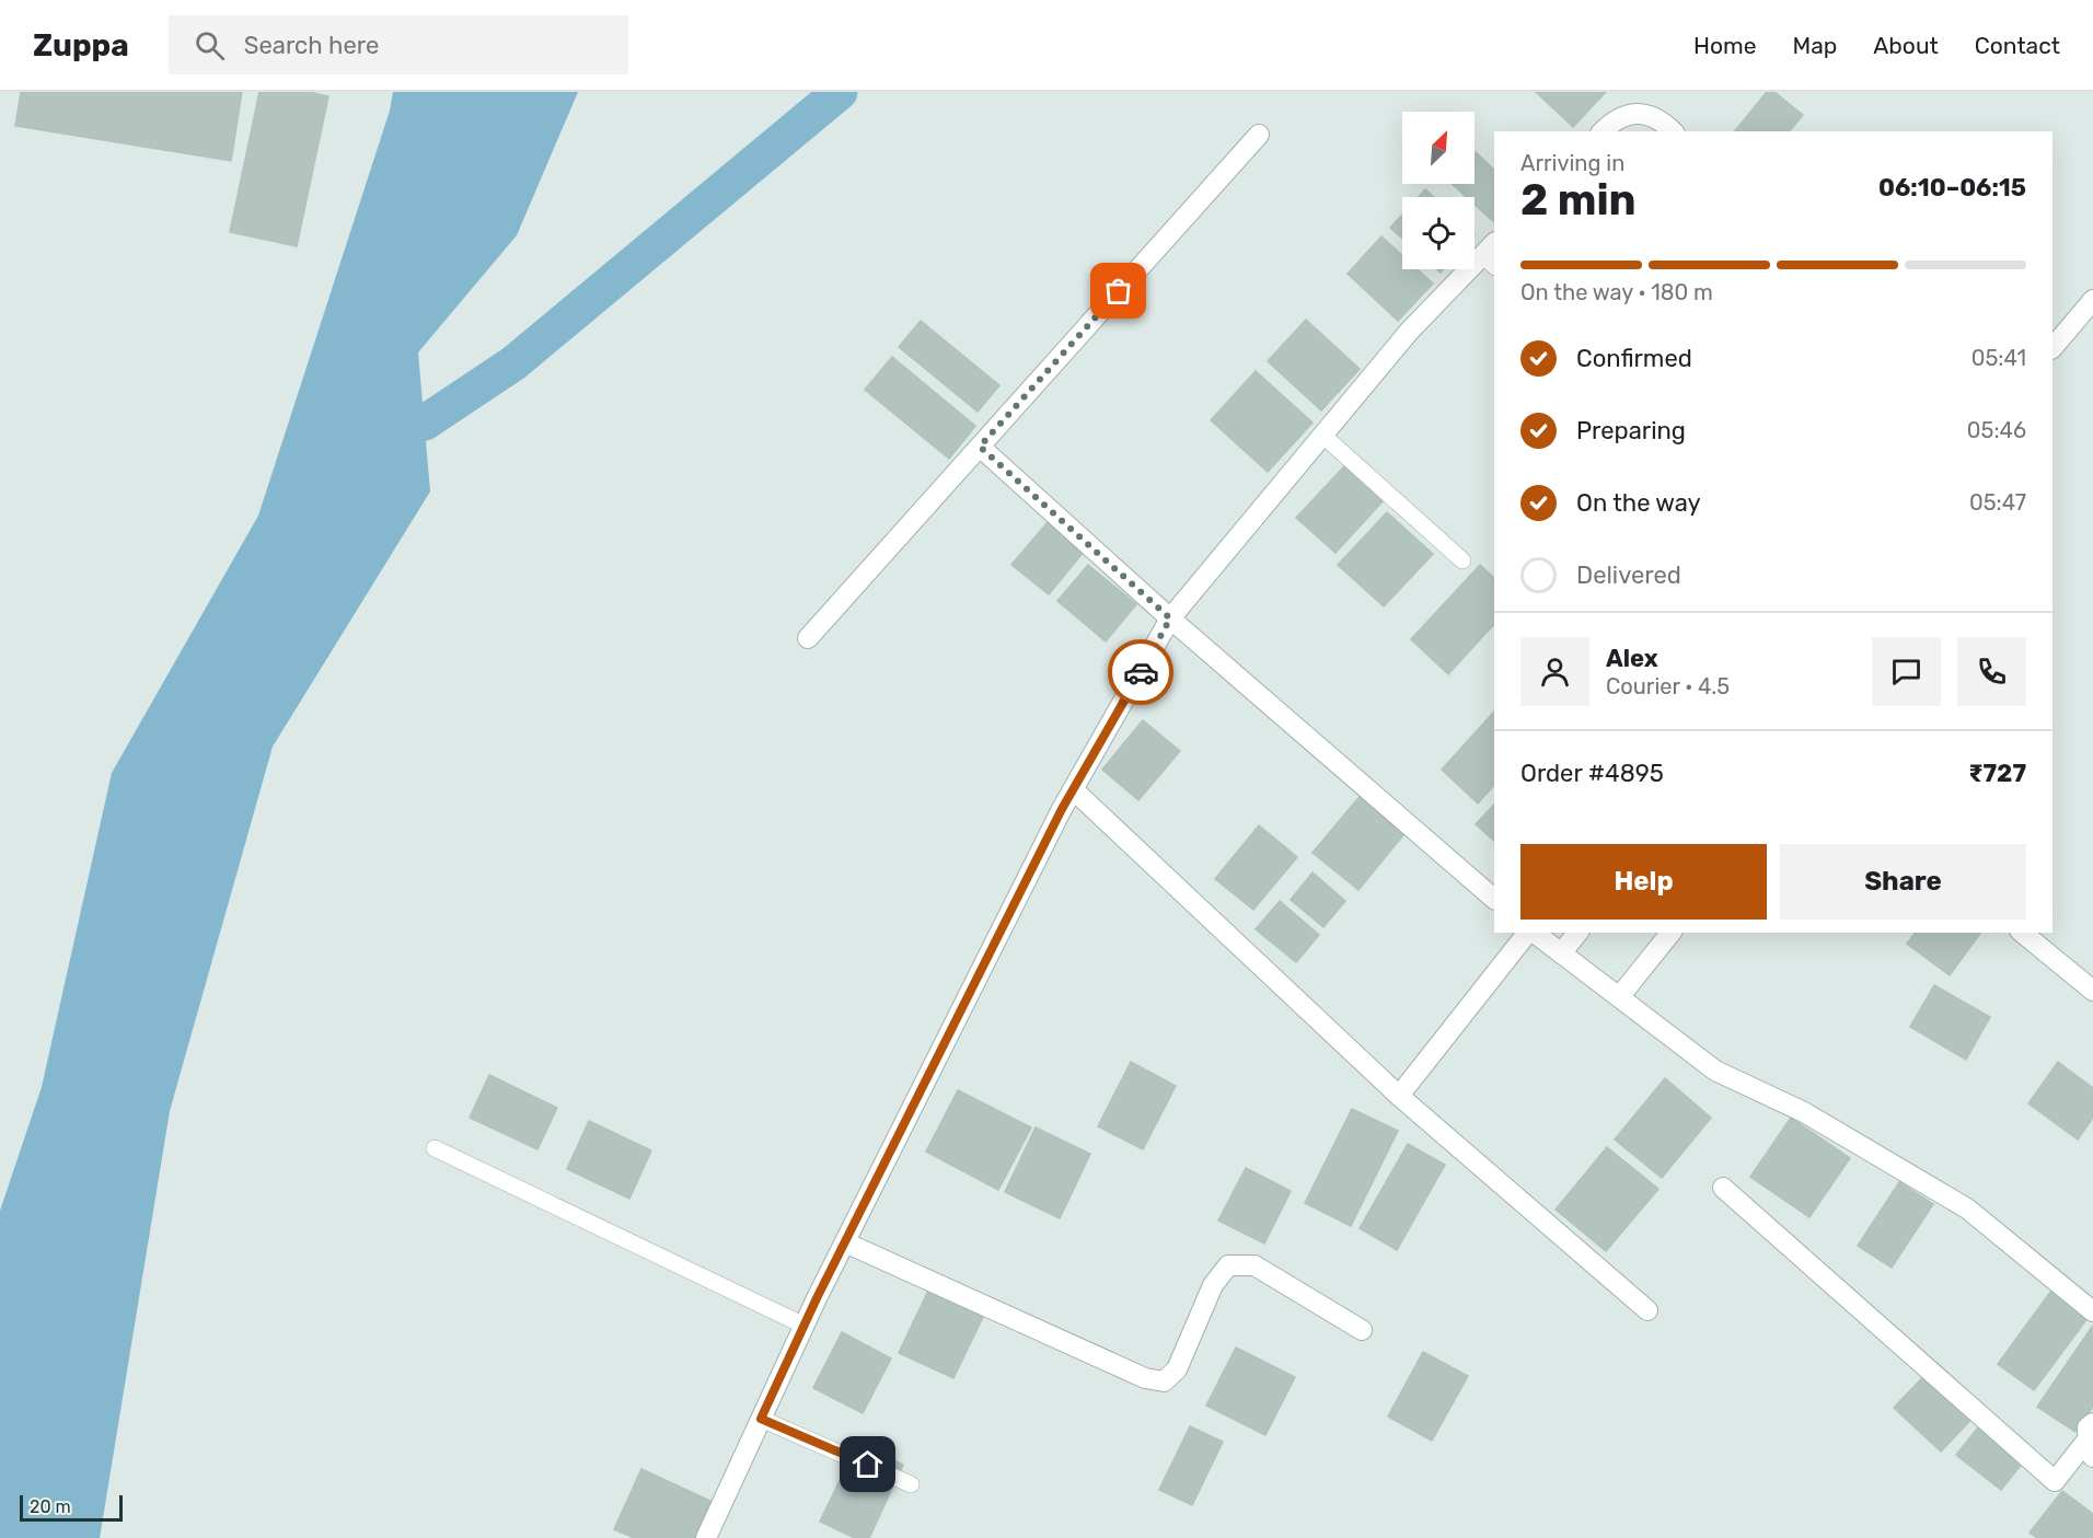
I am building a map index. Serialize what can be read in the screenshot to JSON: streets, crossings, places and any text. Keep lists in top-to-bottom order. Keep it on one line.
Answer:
{"scale_bar":"20 m","north":"top right","page":{"header":"Zuppa","search":"Search here","nav":["Home","Map","About","Contact"],"heading":["2 min","Arriving in","06:10–06:15"],"panel":["Alex","Courier · 4.5","Order #4895","₹727"],"bar":"On the way · 180 m","list":[["Confirmed","05:41"],["Preparing","05:46"],["On the way","05:47"],"Delivered"],"buttons":["Help","Share"],"scale":"20 m"}}
